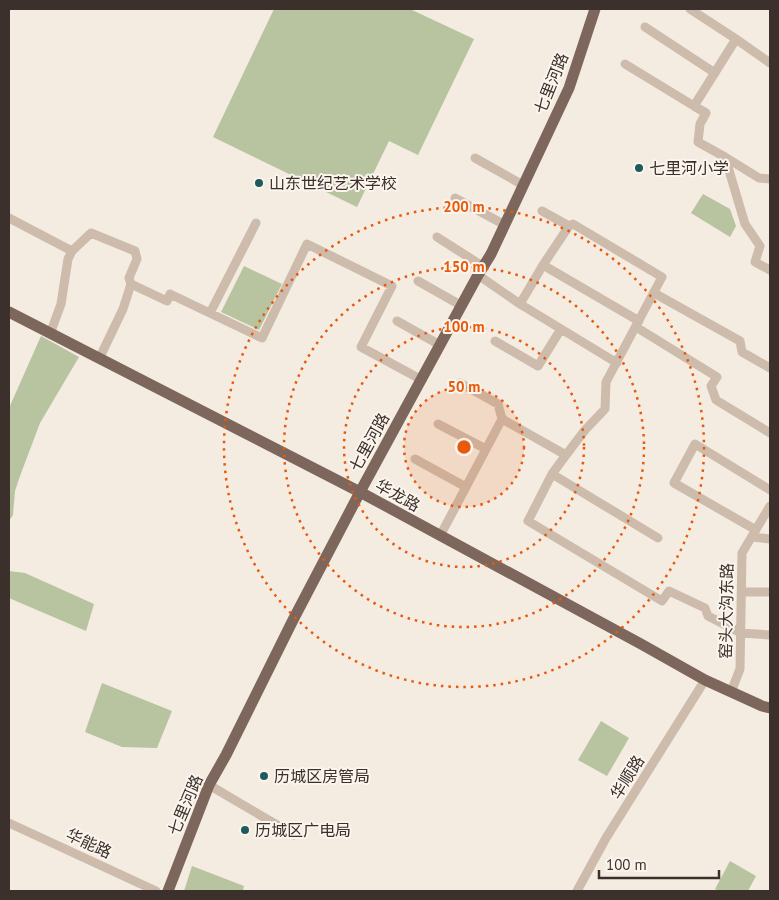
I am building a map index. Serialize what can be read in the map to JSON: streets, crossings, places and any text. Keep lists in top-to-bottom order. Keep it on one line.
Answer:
{"streets":{"main road":["七里河路","华龙路"],"street":["窑头大沟东路","华顺路","华能路"]},"crossings":[["七里河路","华龙路"],["华龙路","窑头大沟东路"],["华龙路","华顺路"]],"places":["七里河小学","山东世纪艺术学校","历城区房管局","历城区广电局"],"scale_bar":"100 m","rings":["200 m","150 m","100 m","50 m"]}
